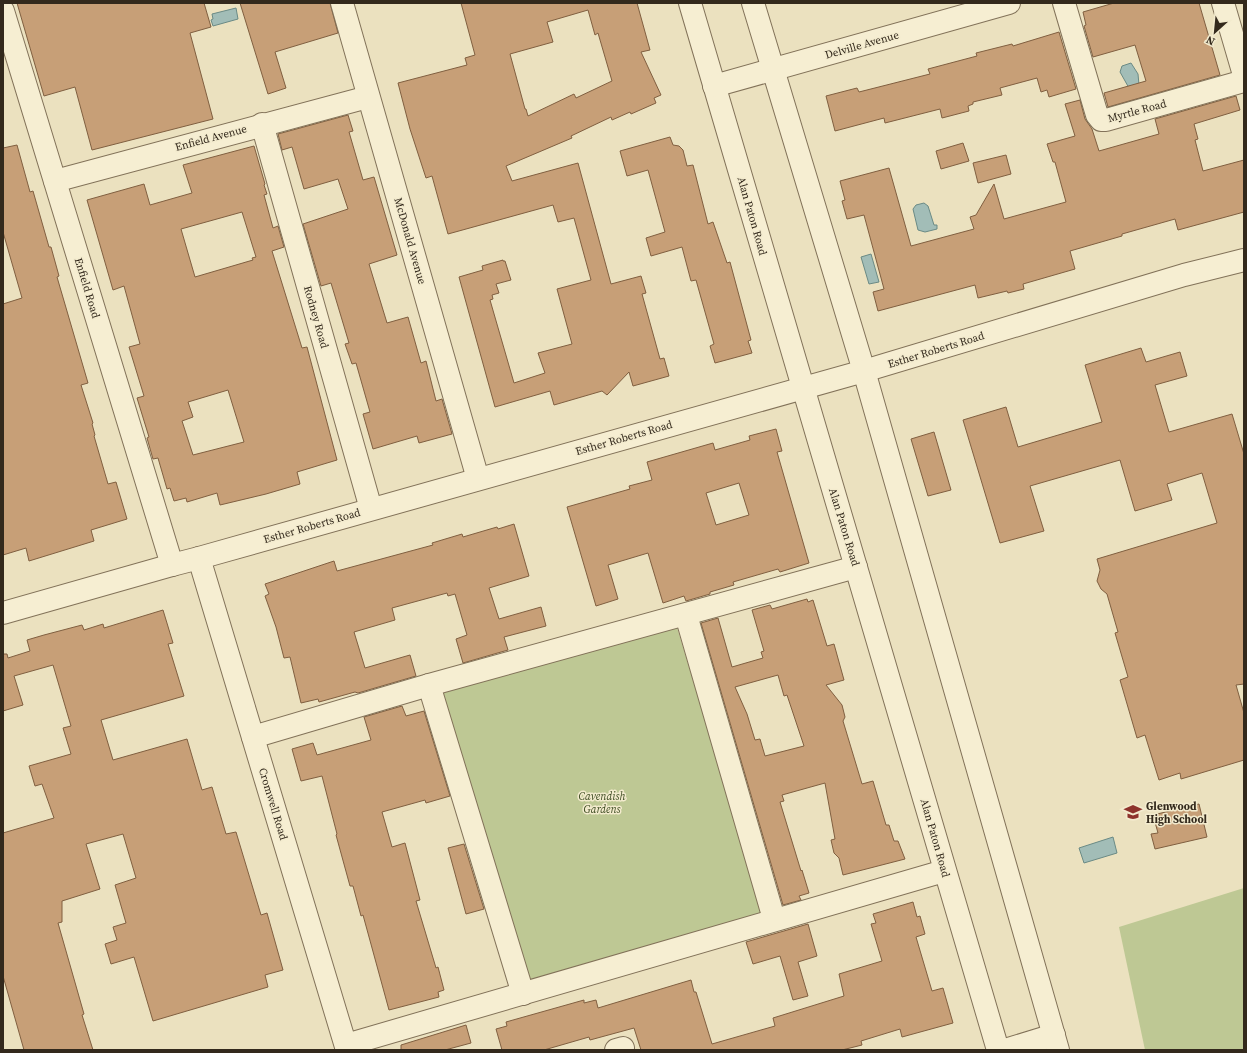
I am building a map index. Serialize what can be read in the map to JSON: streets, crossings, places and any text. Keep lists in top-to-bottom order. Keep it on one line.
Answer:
{"streets":{"street":["Delville Avenue","Myrtle Road","Enfield Avenue","Alan Paton Road","McDonald Avenue","Enfield Road","Rodney Road","Esther Roberts Road","Cromwell Road"]},"crossings":[["Delville Avenue","Alan Paton Road"],["Enfield Avenue","McDonald Avenue"],["Enfield Avenue","Enfield Road"],["Enfield Avenue","Rodney Road"],["Alan Paton Road","Esther Roberts Road"],["McDonald Avenue","Esther Roberts Road"],["Enfield Road","Esther Roberts Road"],["Rodney Road","Esther Roberts Road"],["Esther Roberts Road","Cromwell Road"]],"parks":["Cavendish Gardens"],"places":{"school or university":["Glenwood High School"]},"north":"bottom left"}
